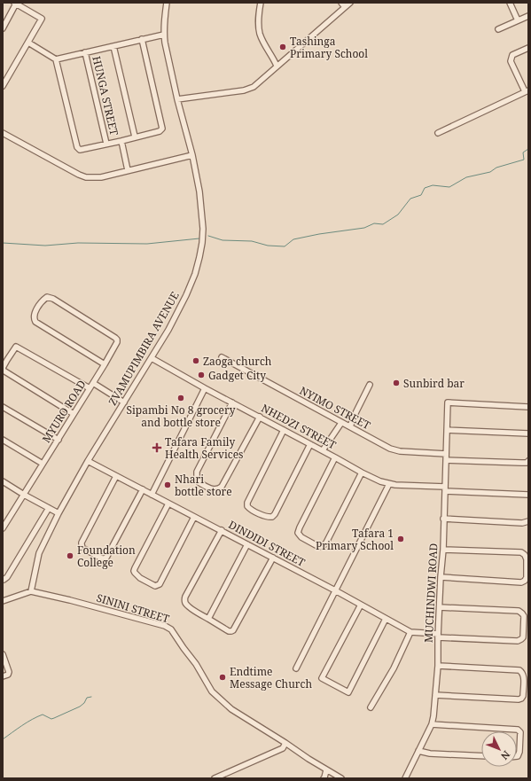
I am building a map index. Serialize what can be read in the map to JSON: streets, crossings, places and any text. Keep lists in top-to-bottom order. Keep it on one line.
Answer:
{"streets":{"street":["HUNGA STREET","ZVAMUPIMBIRA AVENUE","NYIMO STREET","MYURO ROAD","NHEDZI STREET","DINDIDI STREET","MUCHINDWI ROAD","SININI STREET"]},"crossings":[["ZVAMUPIMBIRA AVENUE","NHEDZI STREET"],["ZVAMUPIMBIRA AVENUE","DINDIDI STREET"],["ZVAMUPIMBIRA AVENUE","SININI STREET"],["NYIMO STREET","MUCHINDWI ROAD"],["NHEDZI STREET","MUCHINDWI ROAD"],["DINDIDI STREET","MUCHINDWI ROAD"]],"places":{"other":["Tashinga Primary School","Zaoga church","Gadget City","Sunbird bar","Sipambi No 8 grocery and bottle store","Nhari bottle store","Tafara 1 Primary School","Foundation College","Endtime Message Church"],"health":["Tafara Family Health Services"]},"north":"bottom right"}
